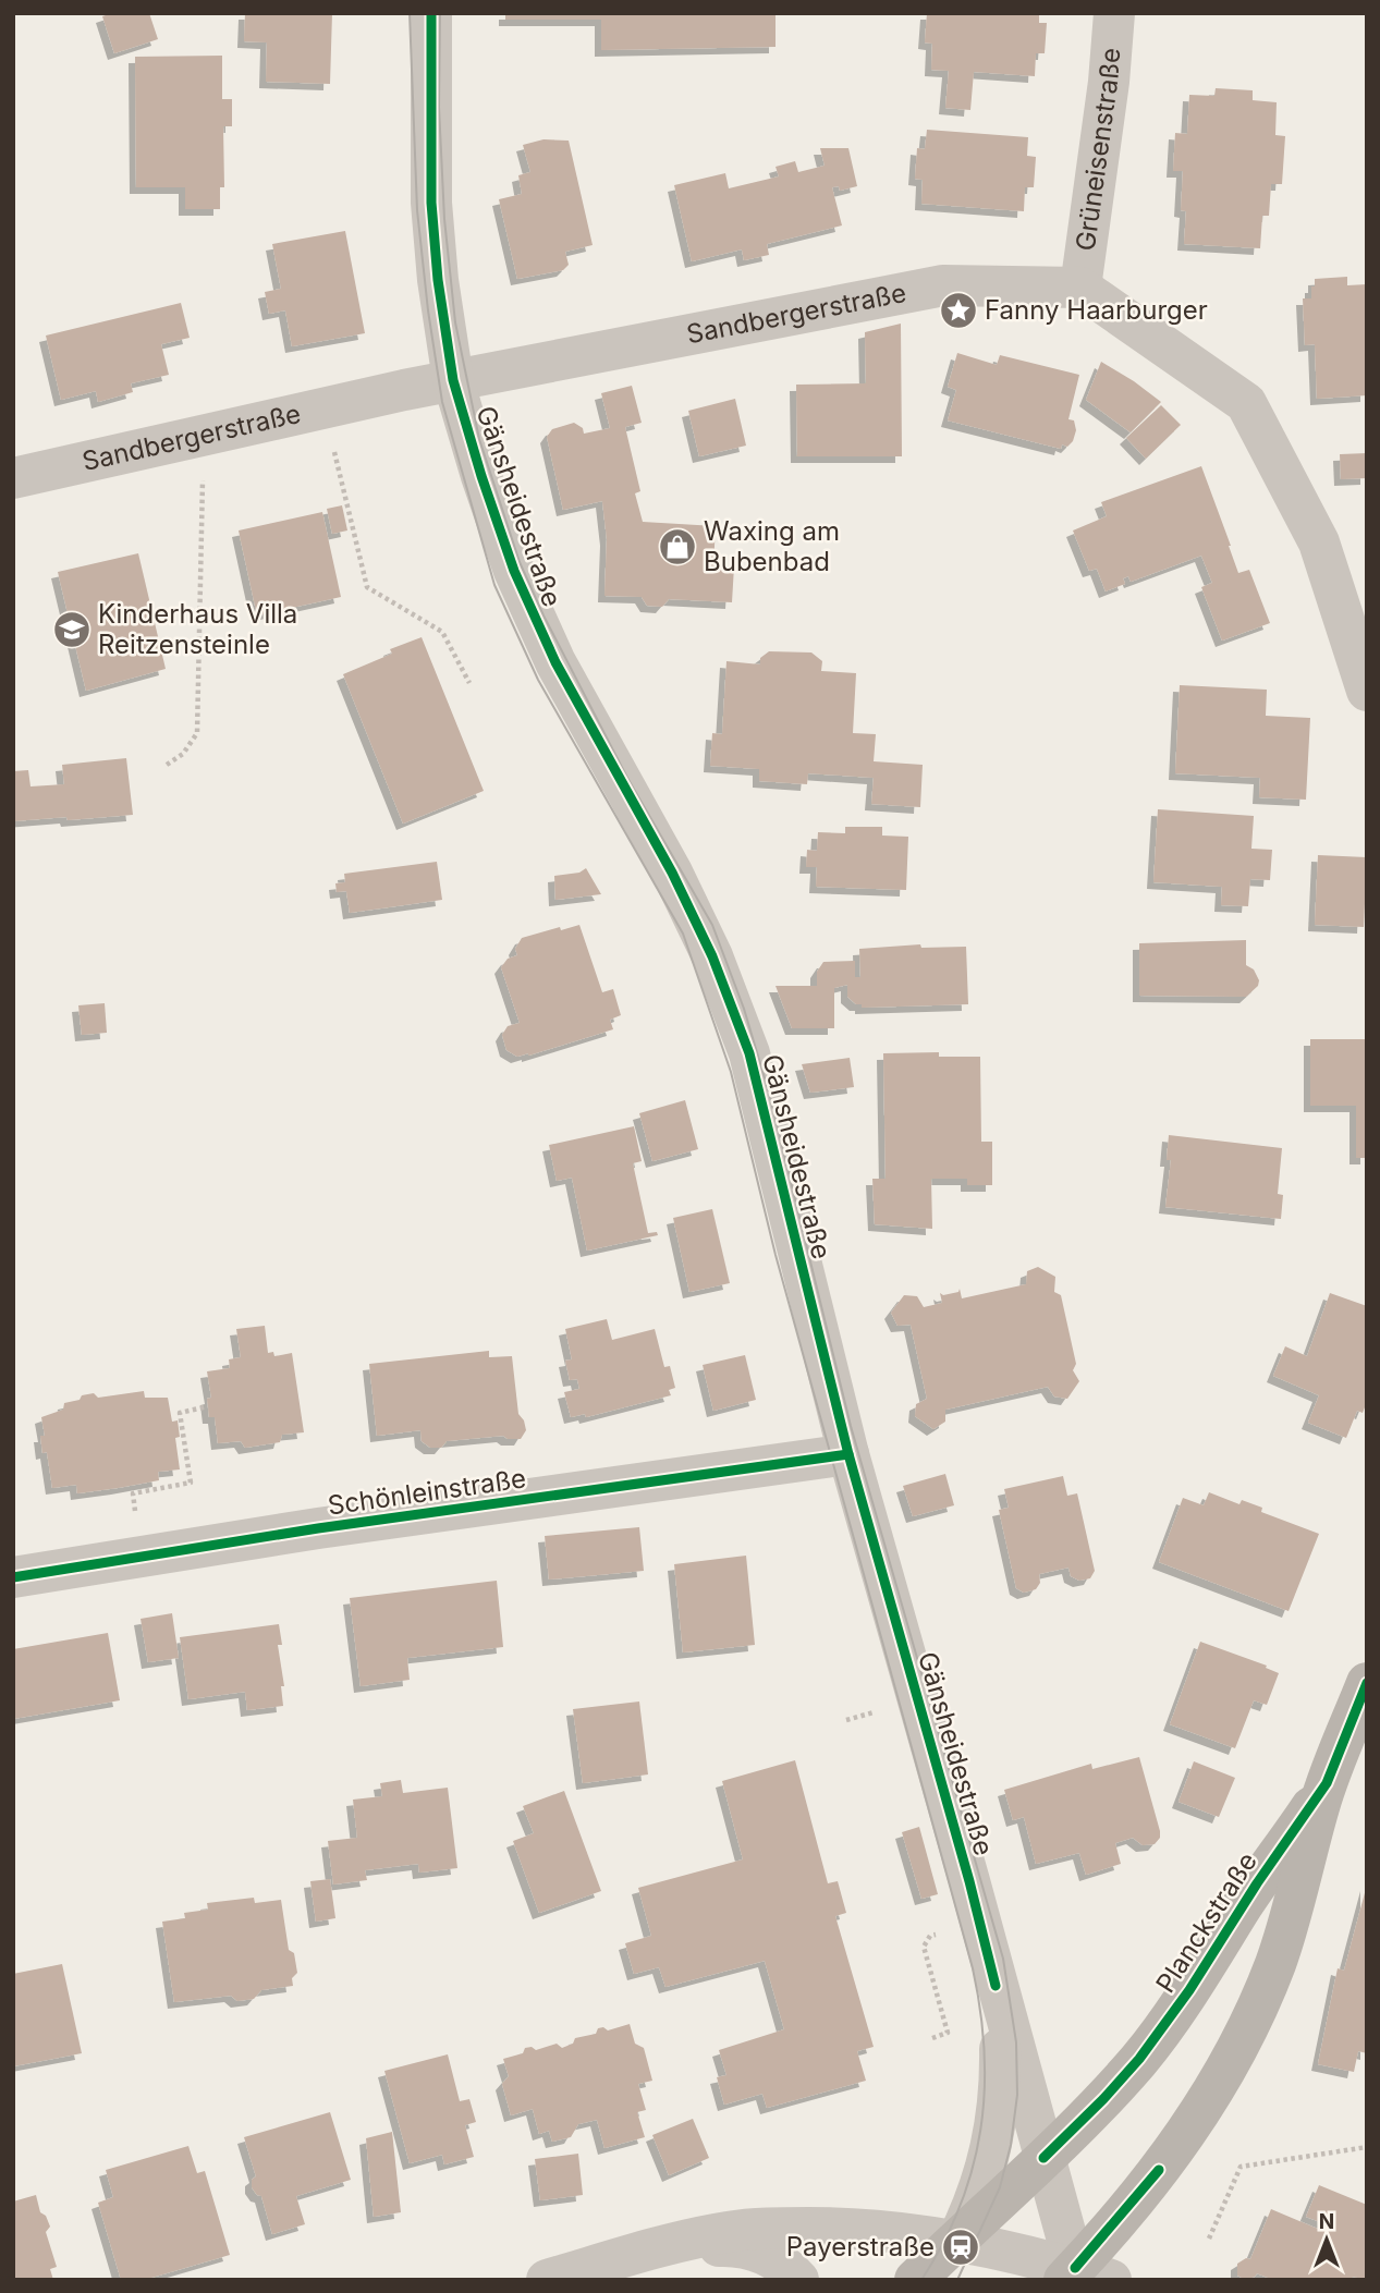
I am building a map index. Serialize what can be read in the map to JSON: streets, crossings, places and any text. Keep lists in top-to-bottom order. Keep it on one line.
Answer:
{"streets":{"main road":["Planckstraße"],"street":["Grüneisenstraße","Sandbergerstraße","Gänsheidestraße","Schönleinstraße"]},"crossings":[["Grüneisenstraße","Sandbergerstraße"],["Sandbergerstraße","Gänsheidestraße"],["Gänsheidestraße","Schönleinstraße"],["Gänsheidestraße","Planckstraße"]],"places":{"place":["Fanny Haarburger"],"shop":["Waxing am Bubenbad"],"school or university":["Kinderhaus Villa Reitzensteinle"],"station":["Payerstraße"]},"north":"top"}
